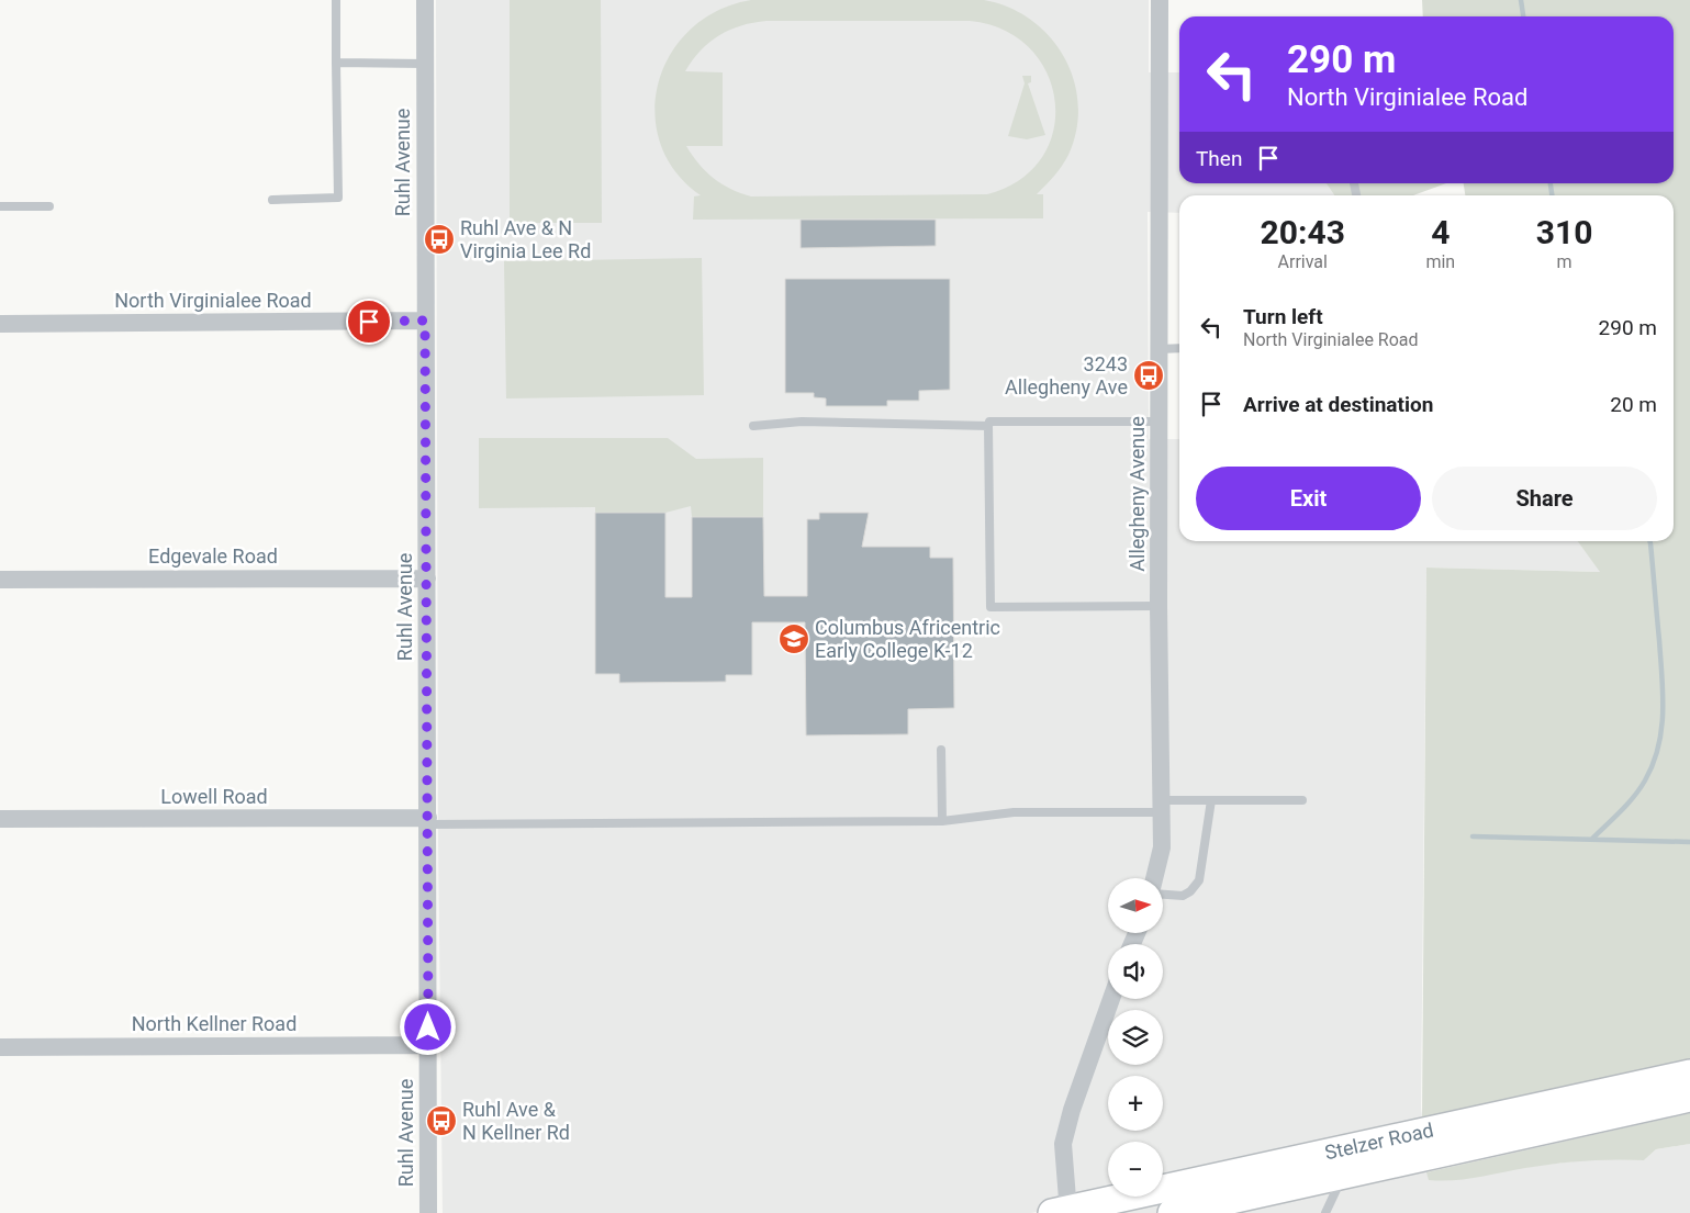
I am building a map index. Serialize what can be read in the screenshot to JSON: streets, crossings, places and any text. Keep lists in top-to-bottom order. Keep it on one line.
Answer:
{"streets":{"main road":["Stelzer Road"],"street":["Ruhl Avenue","North Virginialee Road","Allegheny Avenue","Edgevale Road","Lowell Road","North Kellner Road"]},"crossings":[["Ruhl Avenue","North Virginialee Road"],["Ruhl Avenue","Edgevale Road"],["Ruhl Avenue","Lowell Road"],["Ruhl Avenue","North Kellner Road"]],"places":{"bus stop":["Ruhl Ave & N Virginia Lee Rd","3243 Allegheny Ave","Ruhl Ave & N Kellner Rd"],"school or university":["Columbus Africentric Early College K-12"]},"north":"right","page":{"turn":["290 m","North Virginialee Road"],"then":"Then","eta":["20:43","Arrival","4","min","310","m"],"list":[{"name":"Turn left","note":"North Virginialee Road","value":"290 m"},{"name":"Arrive at destination","value":"20 m"}],"buttons":["Exit","Share"],"map_buttons":["+","−"]}}
